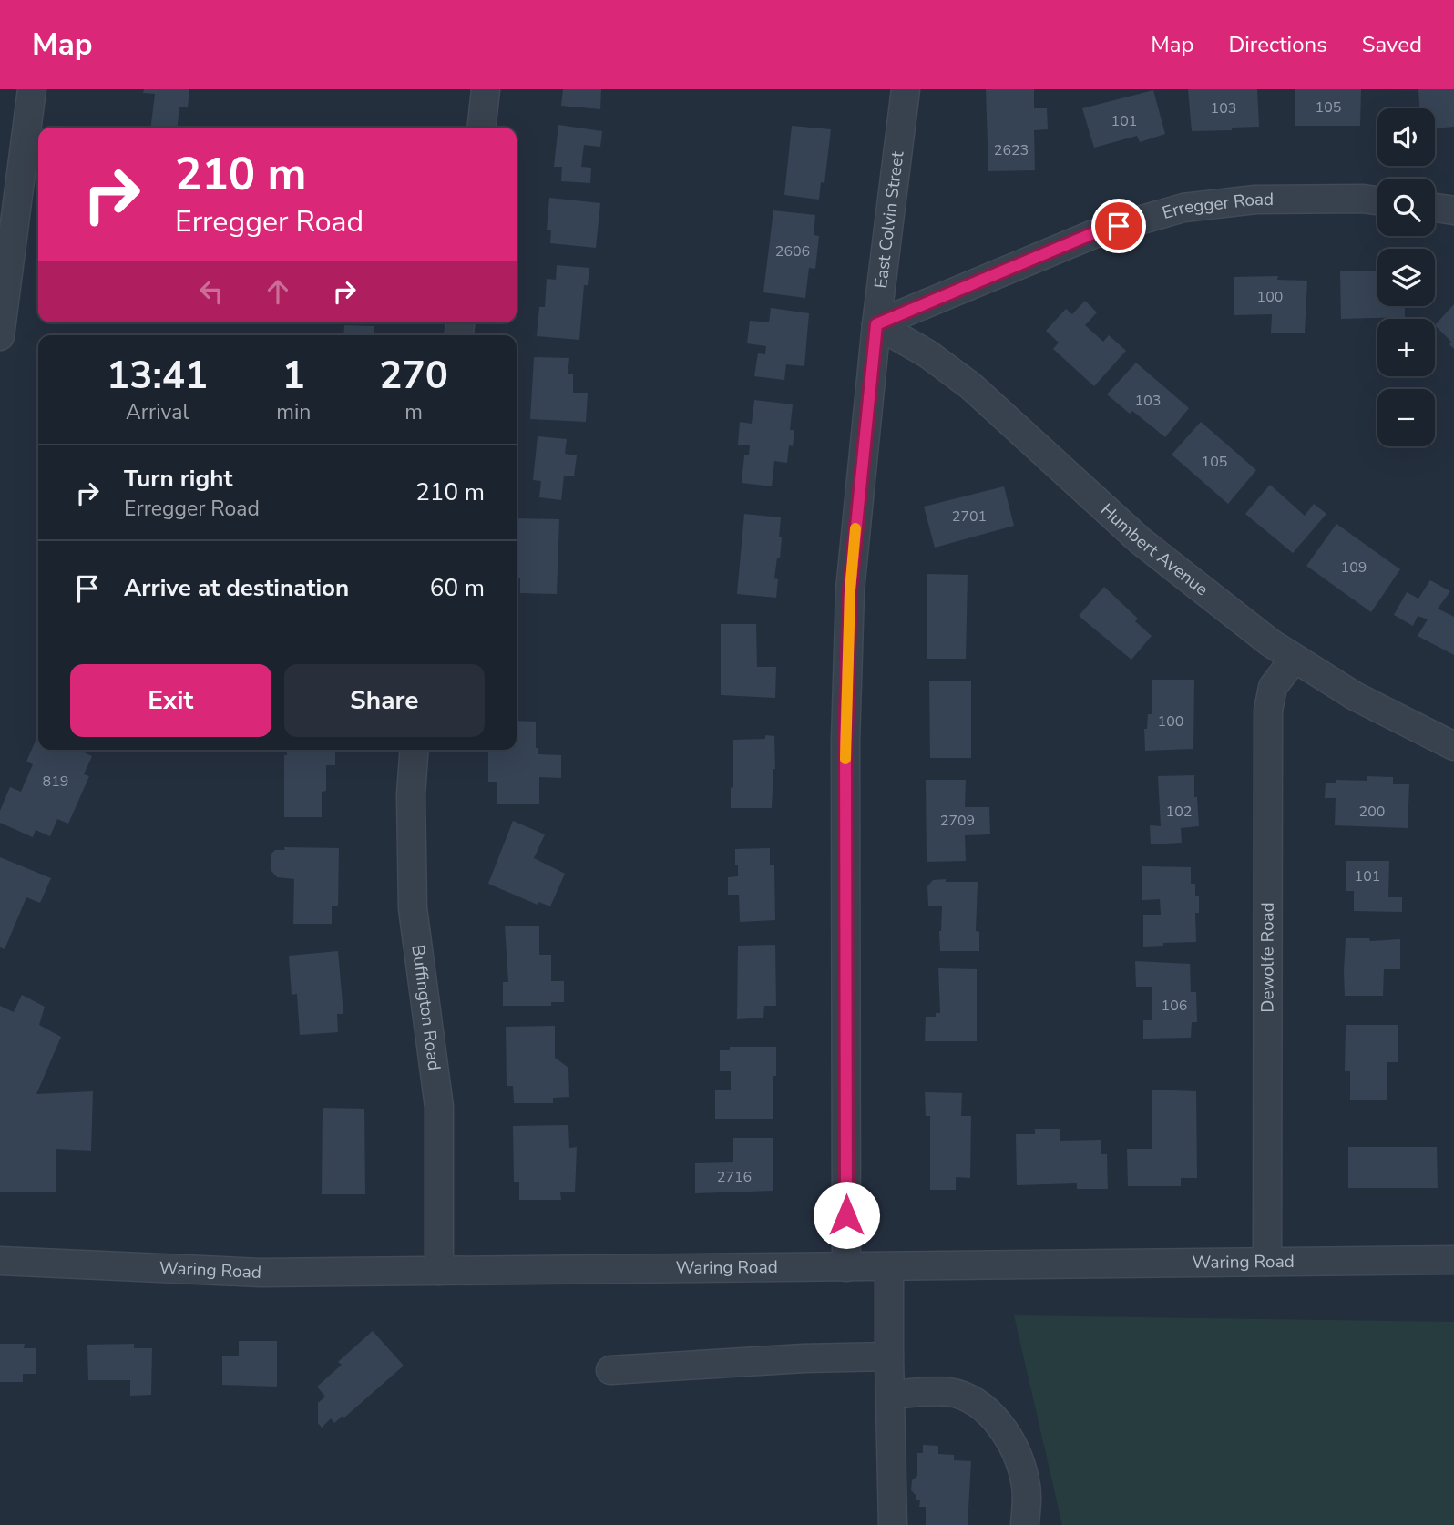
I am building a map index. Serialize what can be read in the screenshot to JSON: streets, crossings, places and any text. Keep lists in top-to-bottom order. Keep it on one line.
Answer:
{"streets":{"street":["Erregger Road","East Colvin Street","Humbert Avenue","Dewolfe Road","Buffington Road","Waring Road"]},"crossings":[["Erregger Road","East Colvin Street"],["Erregger Road","Humbert Avenue"],["East Colvin Street","Humbert Avenue"],["East Colvin Street","Waring Road"],["Humbert Avenue","Dewolfe Road"],["Dewolfe Road","Waring Road"],["Buffington Road","Waring Road"]],"house_numbers":["105","103","101","2623","2606","100","103","105","2701","109","100","819","102","200","2709","101","106","2716"],"page":{"header":"Map","nav":["Map","Directions","Saved"],"map_buttons":["+","−"],"turn":["210 m","Erregger Road"],"eta":["13:41","Arrival","1","min","270","m"],"list":[{"name":"Turn right","note":"Erregger Road","value":"210 m"},{"name":"Arrive at destination","value":"60 m"}],"buttons":["Exit","Share"]}}
